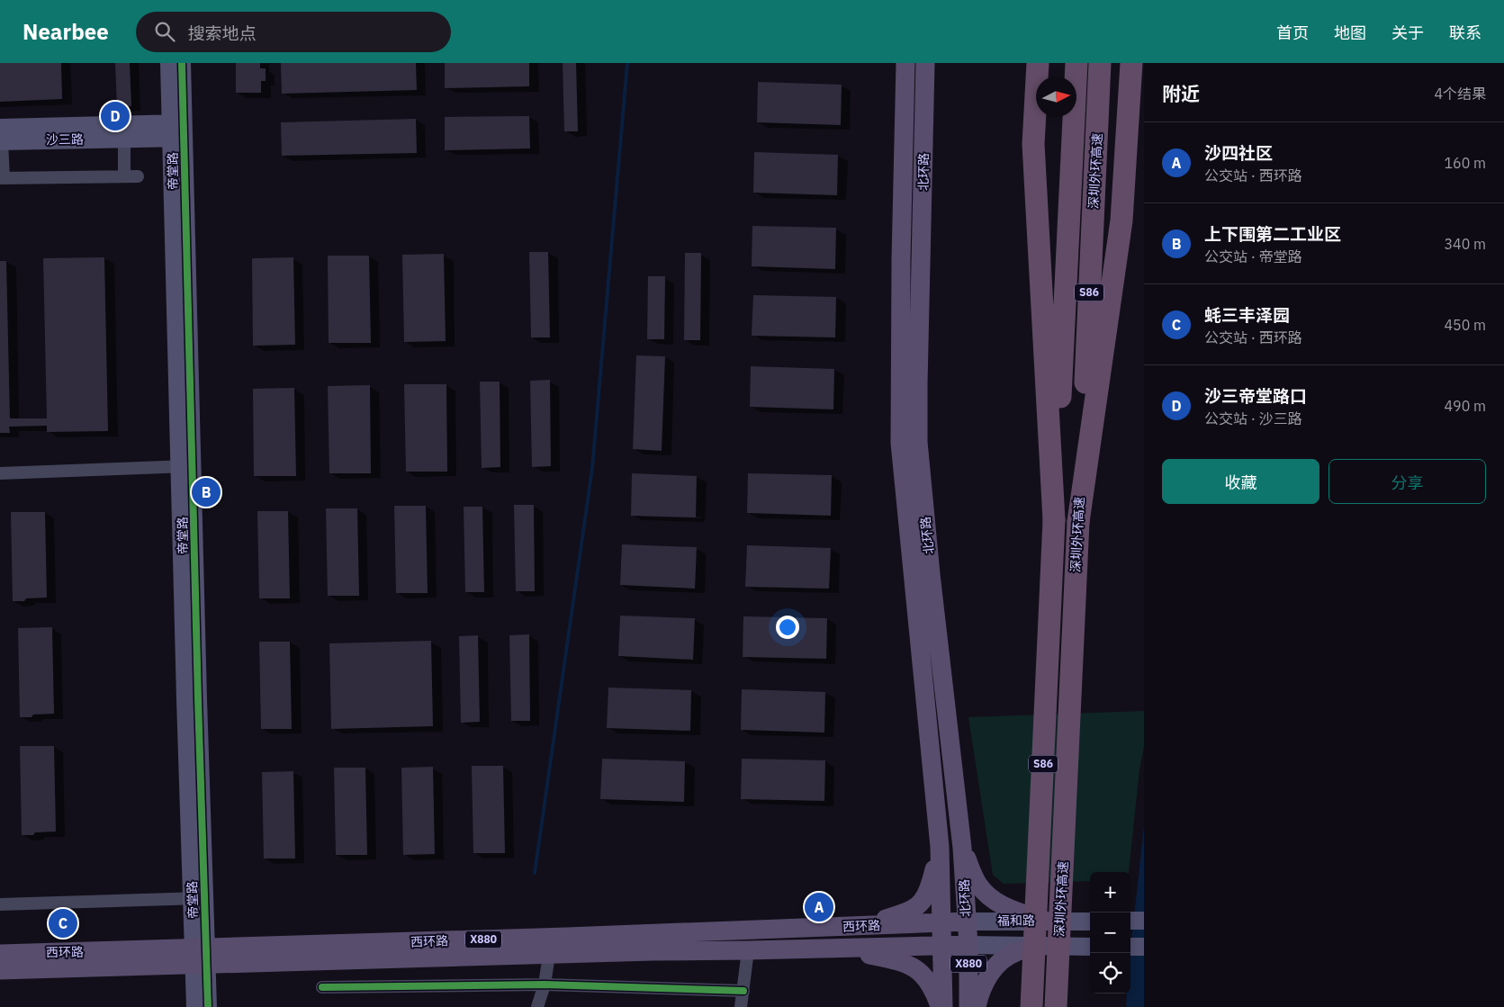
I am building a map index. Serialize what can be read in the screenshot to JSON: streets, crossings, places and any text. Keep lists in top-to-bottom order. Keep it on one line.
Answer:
{"streets":{"highway":["深圳外环高速","S86"],"main road":["北环路","西环路","X880"],"street":["沙三路","帝堂路","福和路"]},"crossings":[["沙三路","帝堂路"],["帝堂路","西环路"],["北环路","福和路"],["北环路","西环路"],["福和路","西环路"]],"north":"right","page":{"header":"Nearbee","search":"搜索地点","nav":["首页","地图","关于","联系"],"heading":["附近","4个结果"],"pins":["D","B","A","C"],"list":[{"mark":"A","name":"沙四社区","note":"公交站 · 西环路","value":"160 m"},{"mark":"B","name":"上下围第二工业区","note":"公交站 · 帝堂路","value":"340 m"},{"mark":"C","name":"蚝三丰泽园","note":"公交站 · 西环路","value":"450 m"},{"mark":"D","name":"沙三帝堂路口","note":"公交站 · 沙三路","value":"490 m"}],"buttons":["收藏","分享"],"map_buttons":["+","−"]}}
